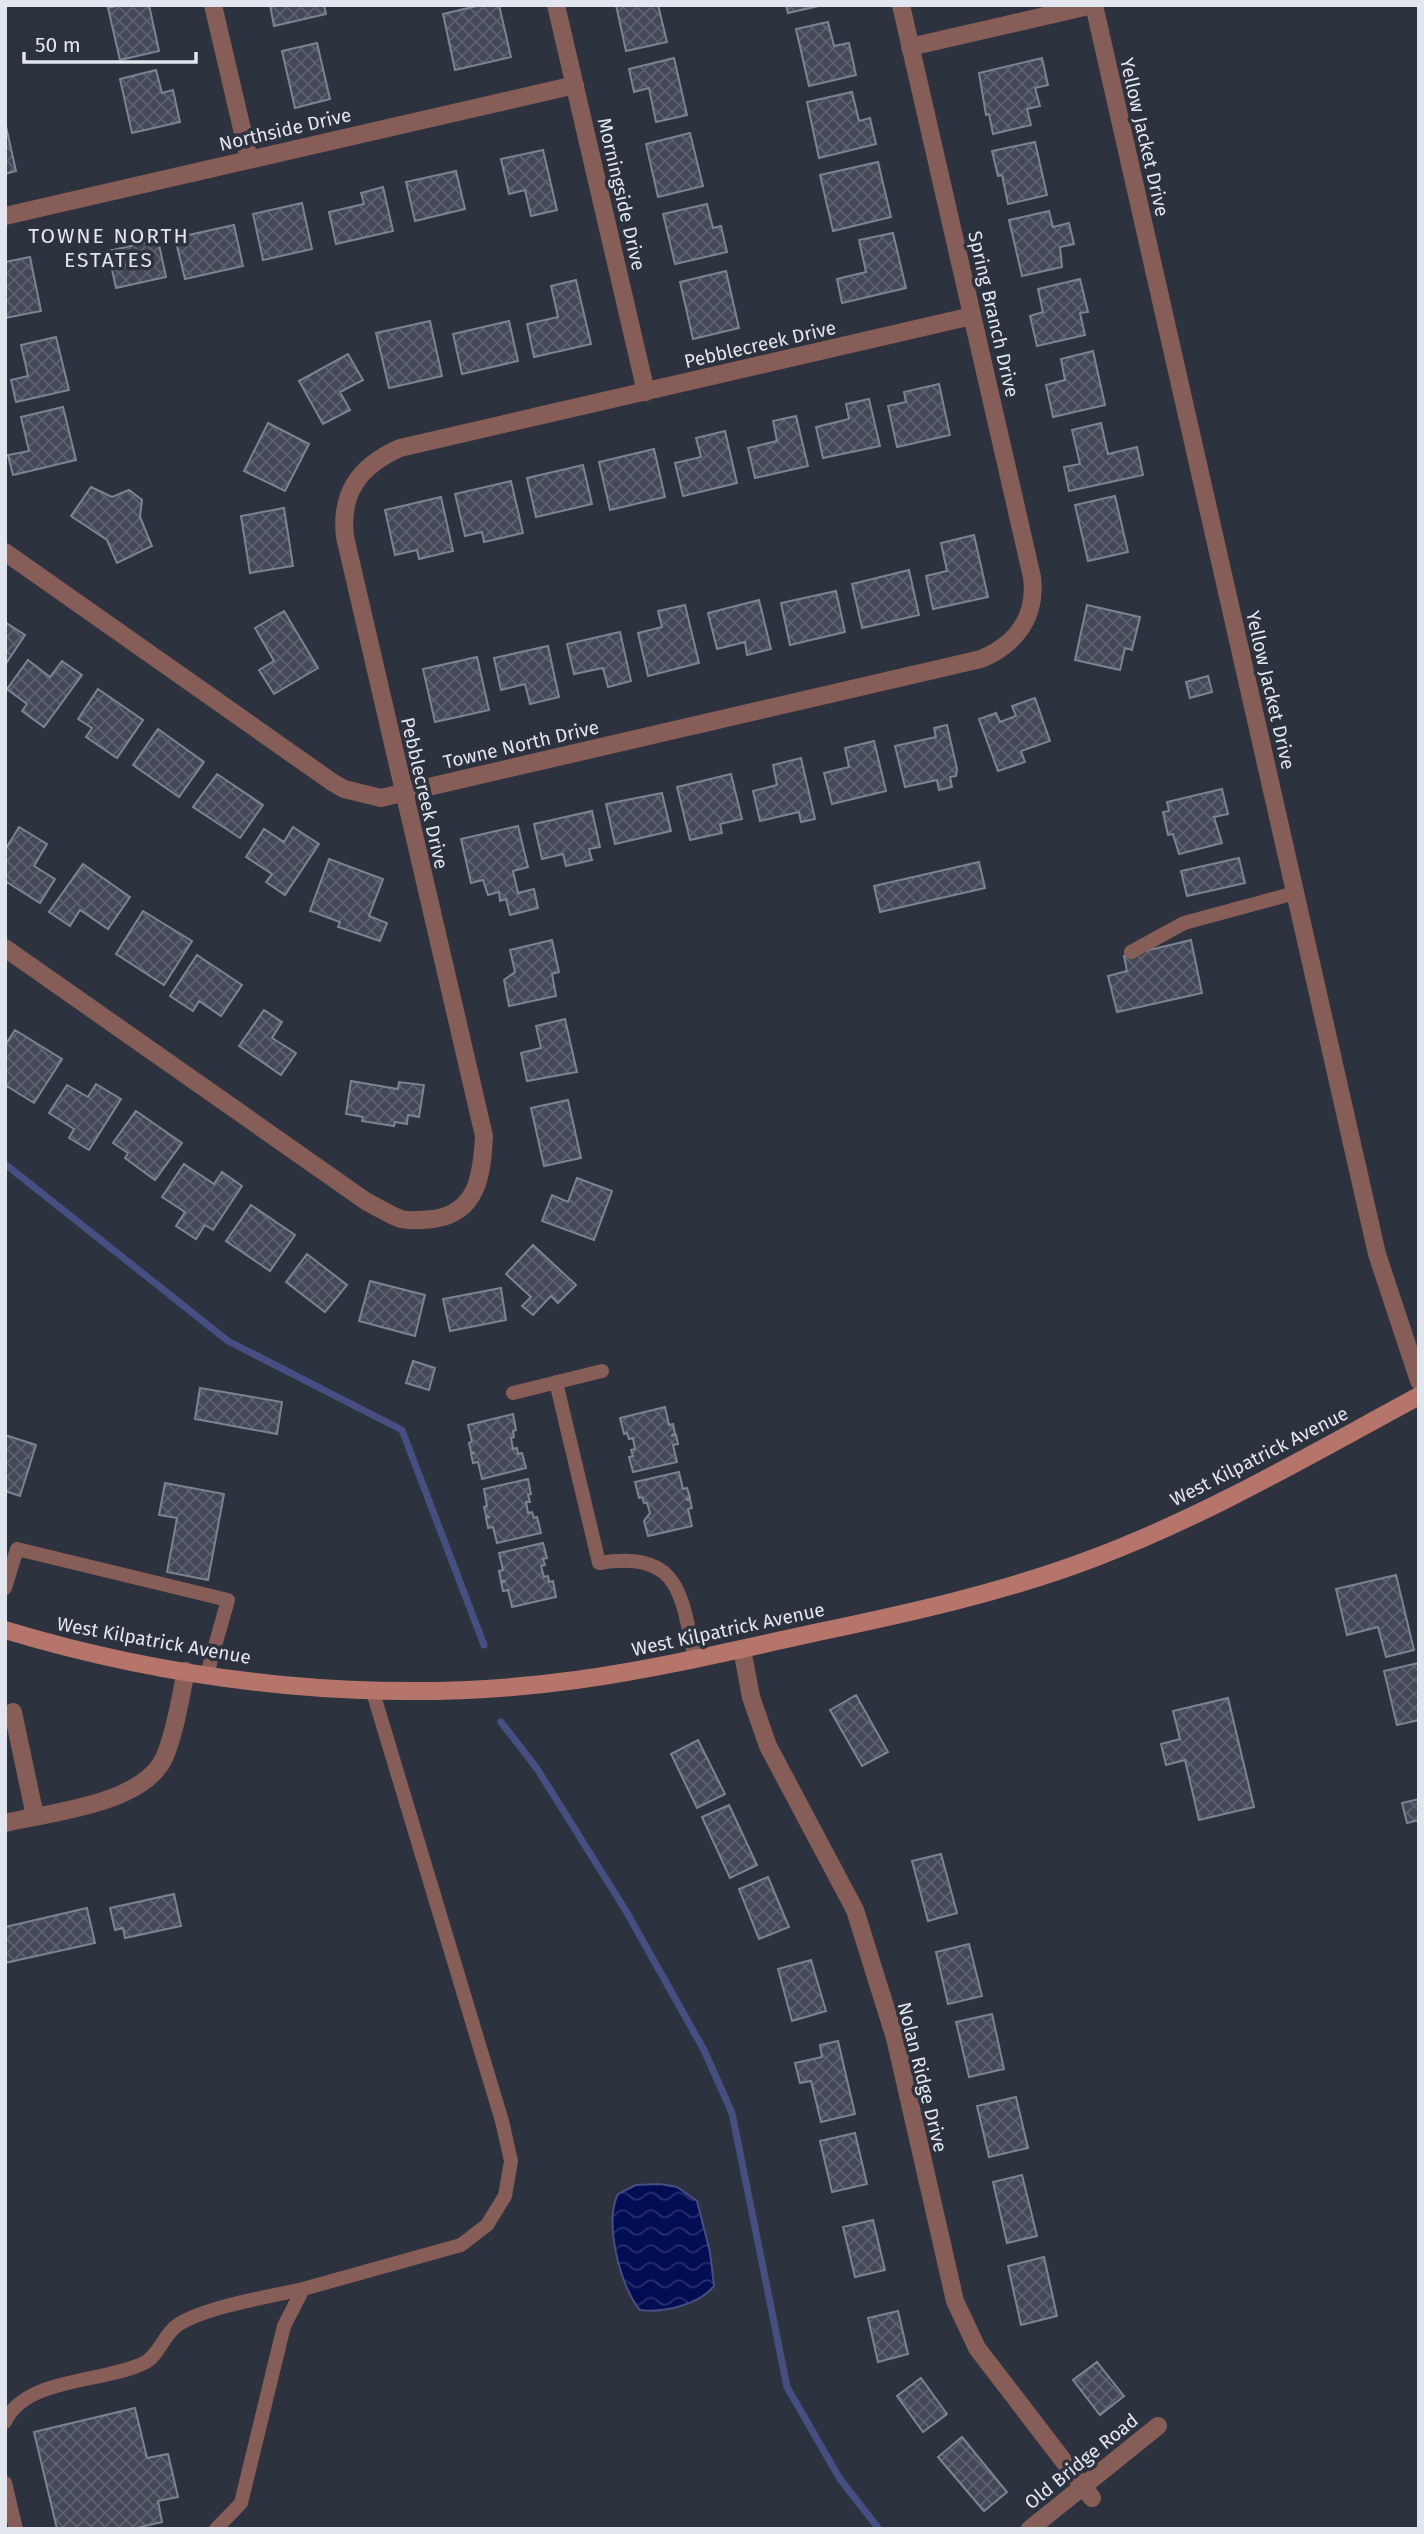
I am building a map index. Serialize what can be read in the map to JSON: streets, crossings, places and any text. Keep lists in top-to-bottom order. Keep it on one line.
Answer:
{"streets":{"main road":["West Kilpatrick Avenue"],"street":["Northside Drive","Yellow Jacket Drive","Morningside Drive","Spring Branch Drive","Pebblecreek Drive","Towne North Drive","Nolan Ridge Drive","Old Bridge Road"]},"crossings":[["Northside Drive","Morningside Drive"],["Morningside Drive","Pebblecreek Drive"],["Spring Branch Drive","Pebblecreek Drive"],["Spring Branch Drive","Towne North Drive"],["Pebblecreek Drive","Towne North Drive"],["West Kilpatrick Avenue","Nolan Ridge Drive"],["Nolan Ridge Drive","Old Bridge Road"]],"districts":["TOWNE NORTH ESTATES"],"scale_bar":"50 m"}
